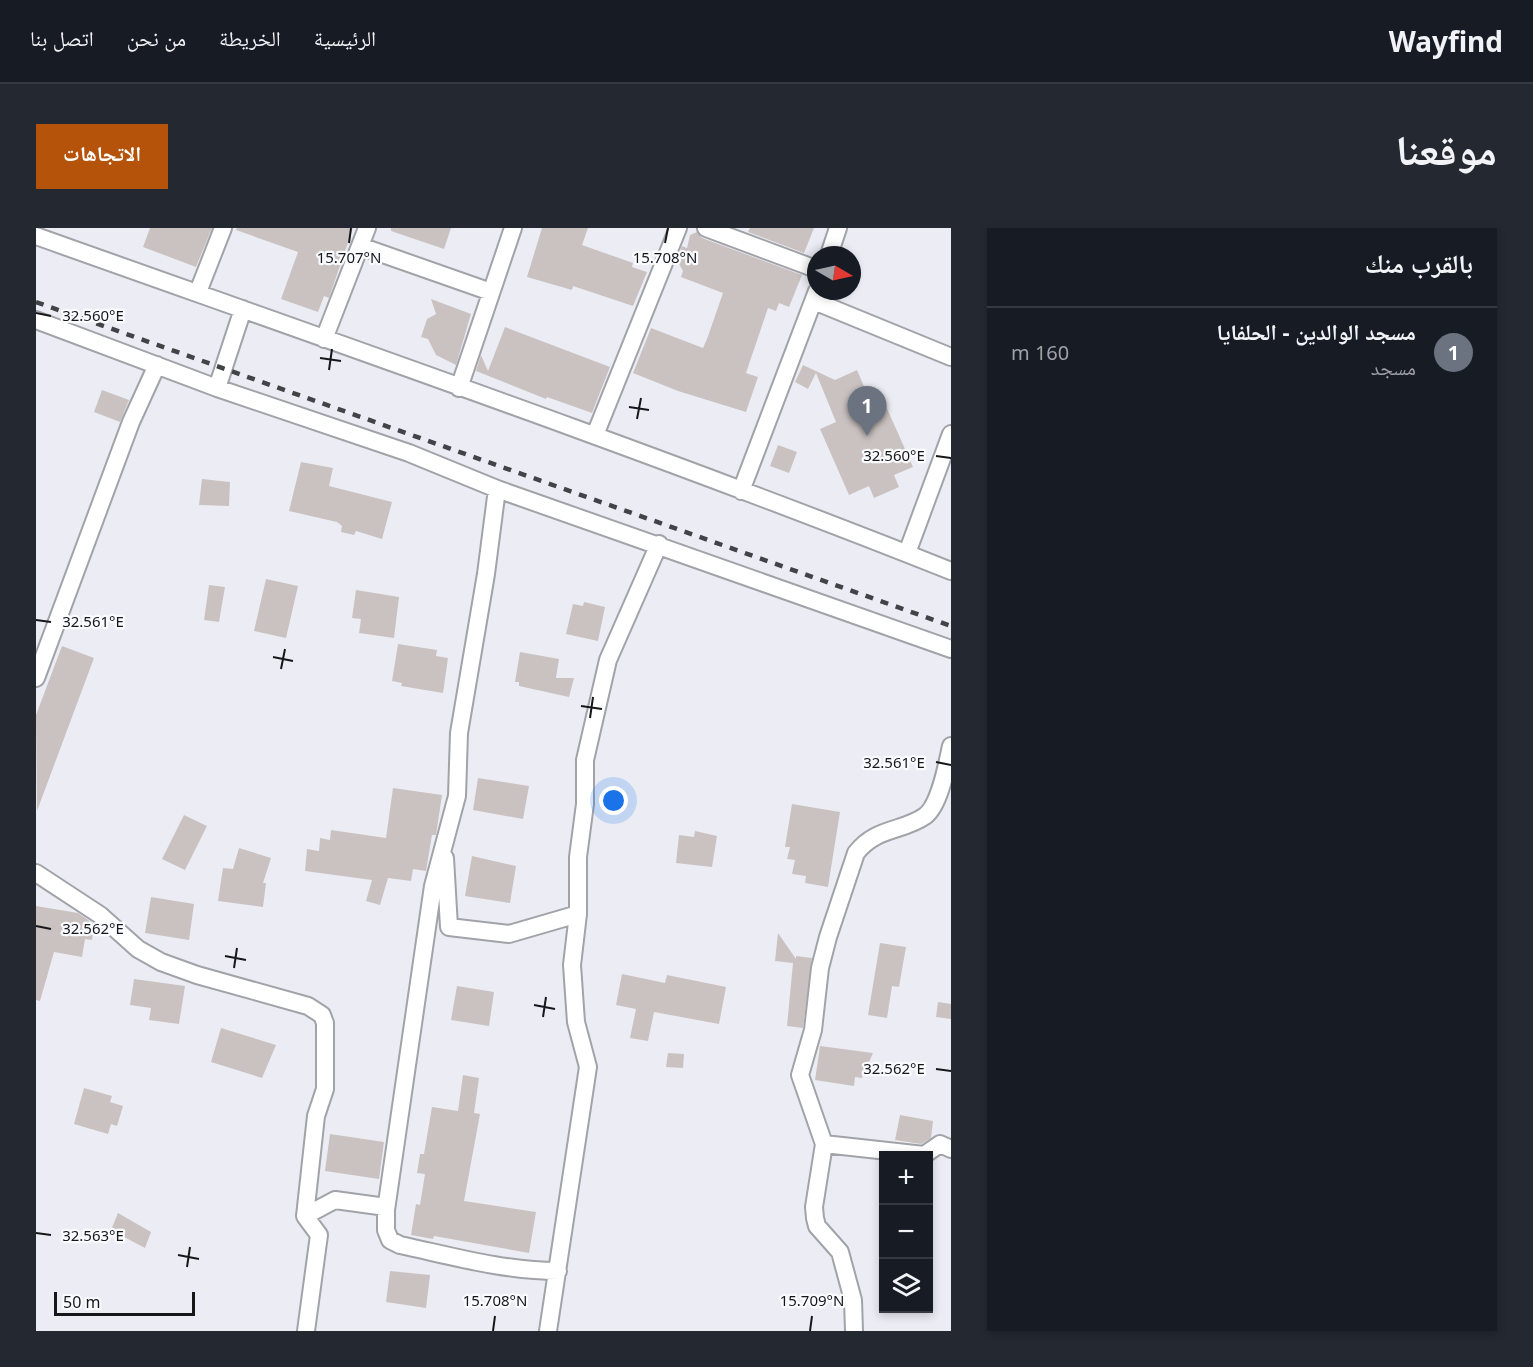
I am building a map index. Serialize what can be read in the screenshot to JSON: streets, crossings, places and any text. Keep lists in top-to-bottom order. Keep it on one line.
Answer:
{"scale_bar":"50 m","north":"right","page":{"header":"Wayfind","nav":["الرئيسية","الخريطة","من نحن","اتصل بنا"],"title":"موقعنا","buttons":"الاتجاهات","heading":"بالقرب منك","list":[{"mark":"1","name":"مسجد الوالدين - الحلفايا","note":"مسجد","value":"160 m"}],"pins":"1","map_buttons":["+","−"],"scale":"50 m"},"coordinates":["15.707°N","15.708°N","32.560°E","32.561°E","32.562°E","32.563°E","15.709°N"]}
